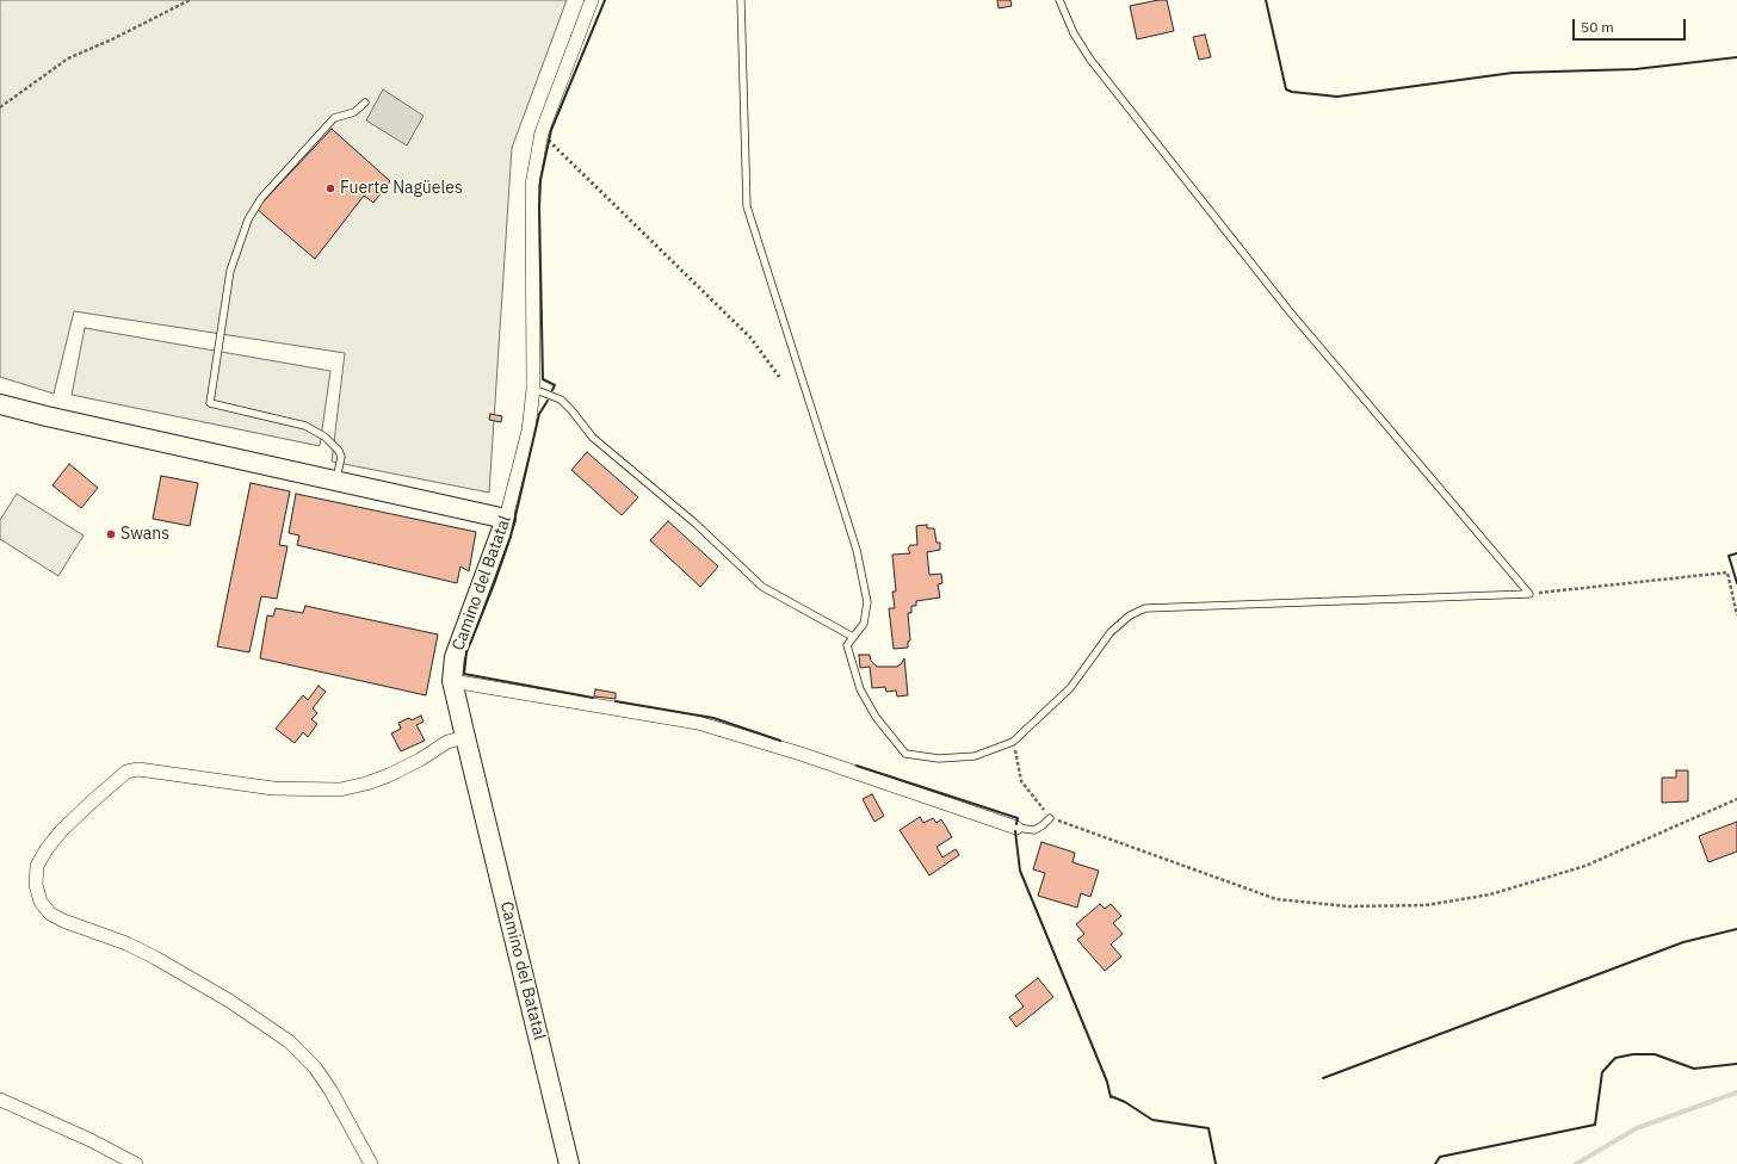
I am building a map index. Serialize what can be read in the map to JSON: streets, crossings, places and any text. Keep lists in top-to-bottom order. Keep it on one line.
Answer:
{"streets":{"street":["Camino del Batatal"]},"places":["Fuerte Nagüeles","Swans"],"scale_bar":"50 m"}
